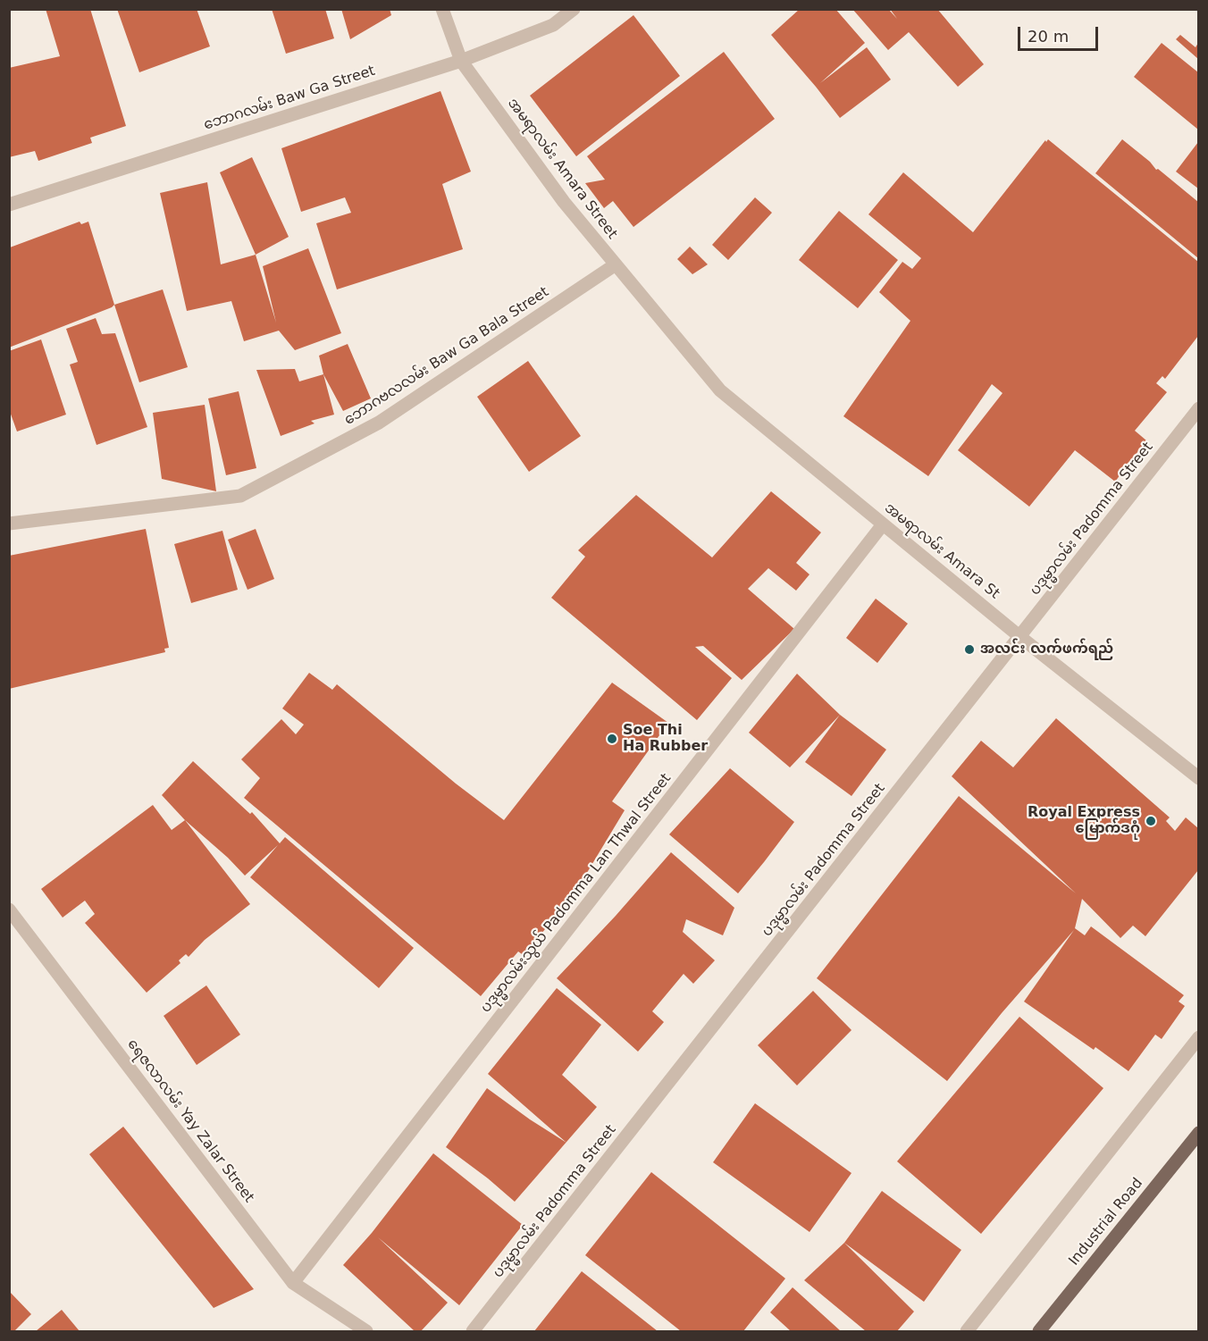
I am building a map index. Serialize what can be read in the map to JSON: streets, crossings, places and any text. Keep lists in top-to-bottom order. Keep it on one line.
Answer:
{"streets":{"main road":["Industrial Road"],"street":["ဘောဂလမ်း Baw Ga Street","အမရာလမ်း Amara Street","ဘောဂဗလလမ်း Baw Ga Bala Street","ပဒုမ္မာလမ်း Padomma Street","အမရာလမ်း Amara St","ပဒုမ္မာလမ်းသွယ် Padomma Lan Thwal Street","ရေဇလာလမ်း Yay Zalar Street"]},"crossings":[["ဘောဂလမ်း Baw Ga Street","အမရာလမ်း Amara Street"],["အမရာလမ်း Amara Street","ဘောဂဗလလမ်း Baw Ga Bala Street"],["အမရာလမ်း Amara Street","အမရာလမ်း Amara St"],["ပဒုမ္မာလမ်း Padomma Street","အမရာလမ်း Amara St"],["အမရာလမ်း Amara St","ပဒုမ္မာလမ်းသွယ် Padomma Lan Thwal Street"],["ပဒုမ္မာလမ်းသွယ် Padomma Lan Thwal Street","ရေဇလာလမ်း Yay Zalar Street"]],"places":["အလင်း လက်ဖက်ရည်","Soe Thi Ha Rubber","Royal Express မြောက်ဒဂုံ"],"scale_bar":"20 m"}
